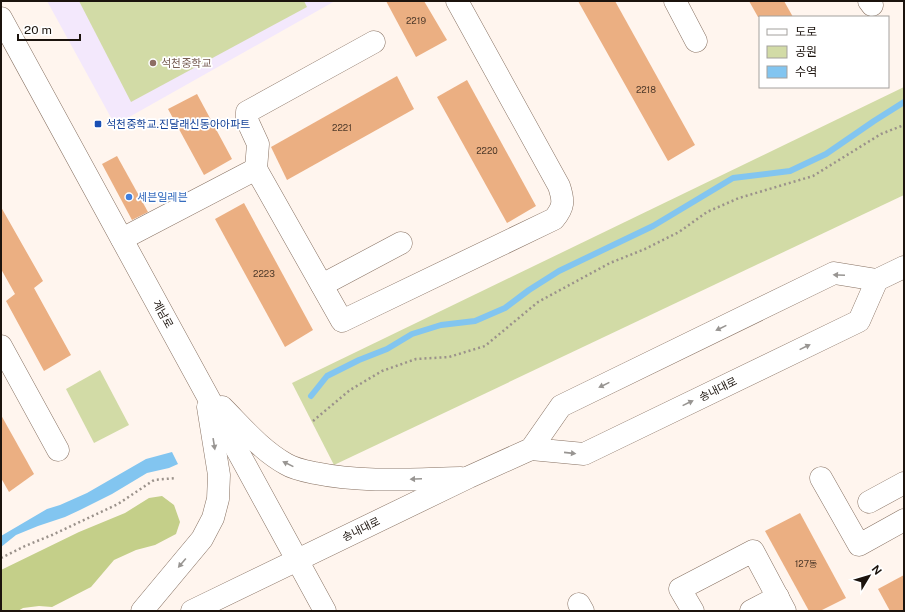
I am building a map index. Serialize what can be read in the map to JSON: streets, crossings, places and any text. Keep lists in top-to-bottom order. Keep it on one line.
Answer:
{"streets":{"street":["계남로","송내대로"]},"crossings":[["계남로","송내대로"]],"places":{"other":["석천중학교","세븐일레븐"],"transit":["석천중학교.진달래신동아아파트"]},"house_numbers":["2219","2218","2221","2220","2223","127동"],"legend":["도로","공원","수역"],"scale_bar":"20 m","north":"top right"}
